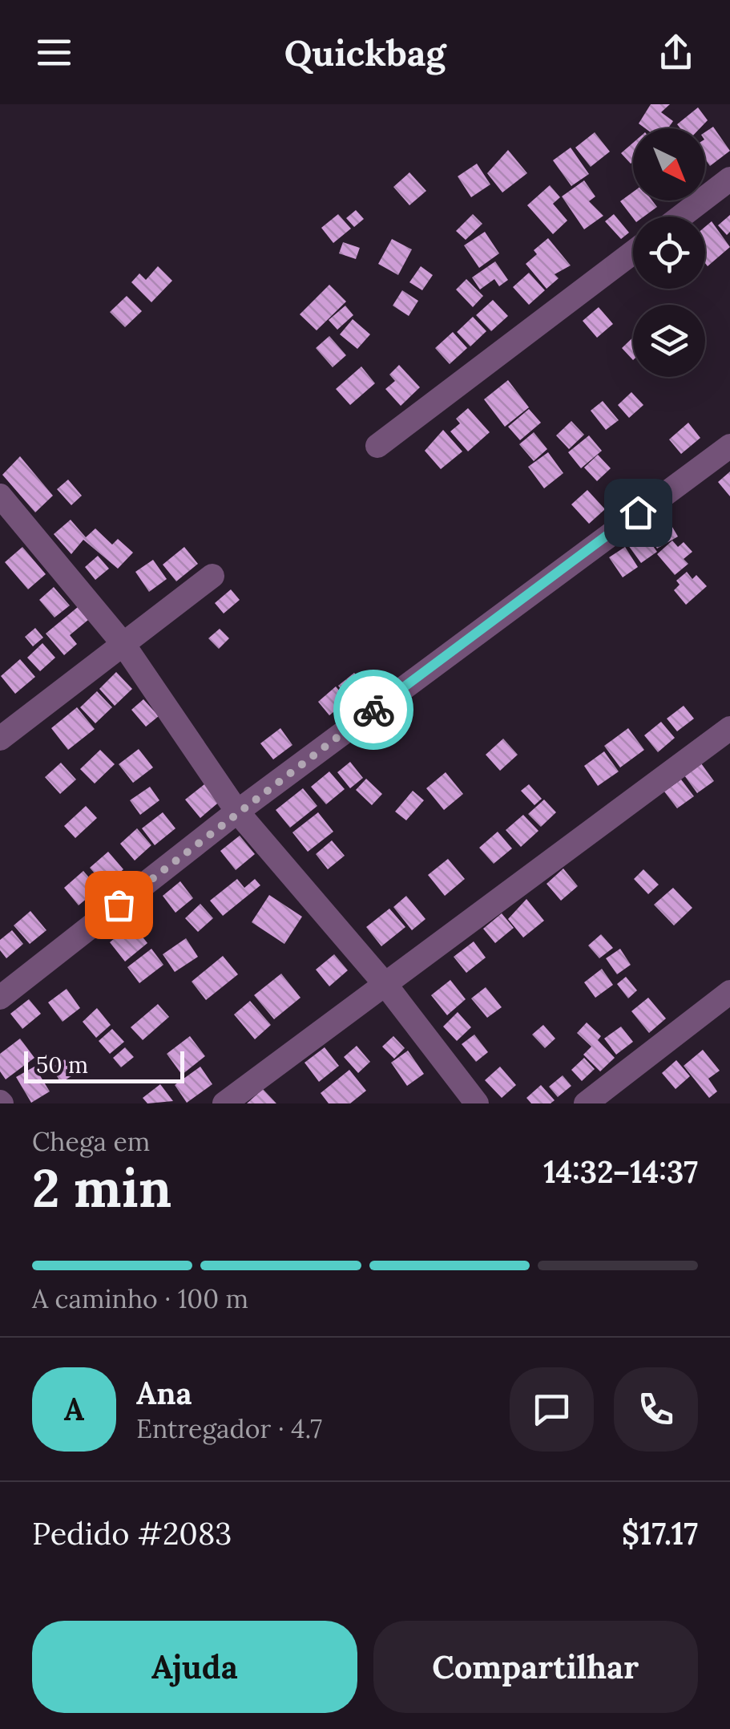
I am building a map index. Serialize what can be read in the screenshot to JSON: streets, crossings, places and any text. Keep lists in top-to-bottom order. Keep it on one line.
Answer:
{"scale_bar":"50 m","north":"bottom right","page":{"header":"Quickbag","scale":"50 m","heading":["2 min","Chega em","14:32–14:37"],"panel":["Ana","Entregador · 4.7","Pedido #2083","$17.17"],"bar":"A caminho · 100 m","round":"A","buttons":["Ajuda","Compartilhar"]}}
